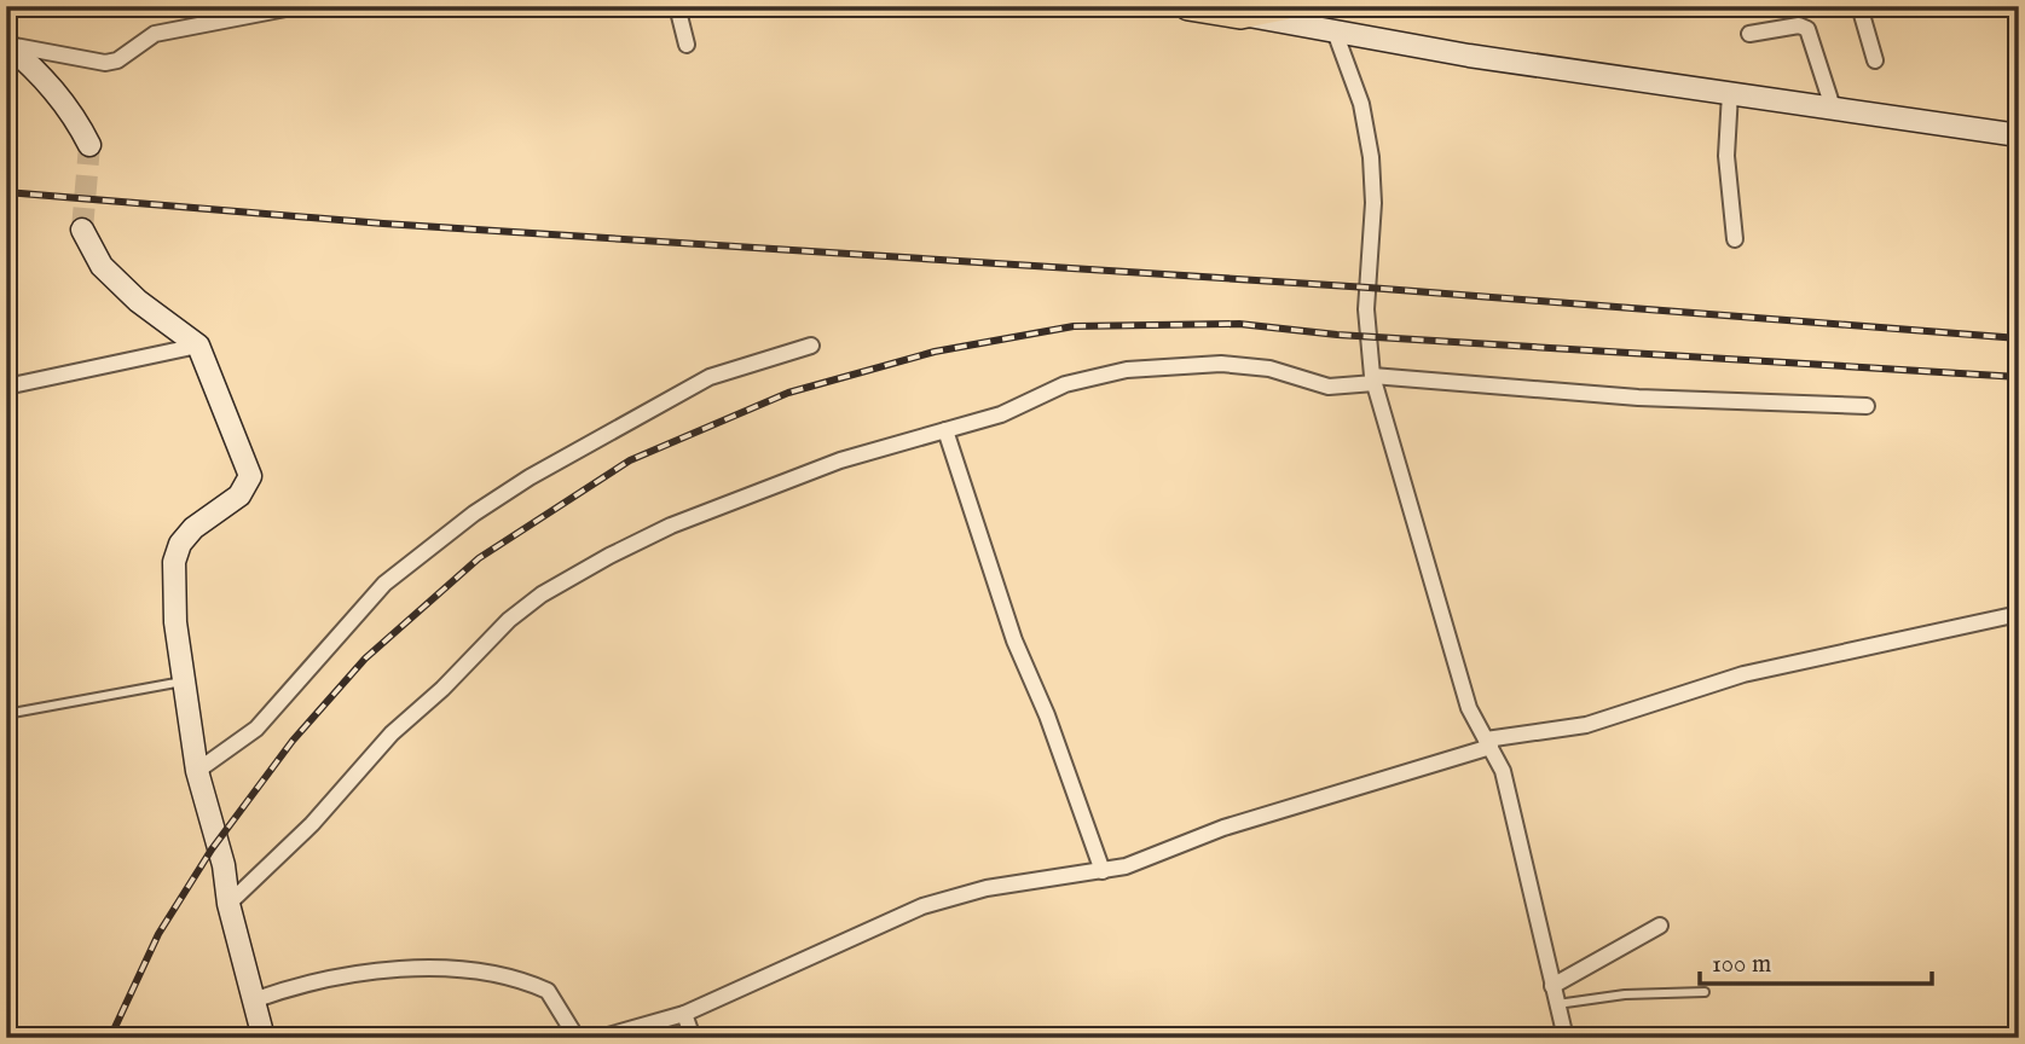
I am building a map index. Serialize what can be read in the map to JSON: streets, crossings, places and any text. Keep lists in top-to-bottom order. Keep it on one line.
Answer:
{"scale_bar":"100 m"}
